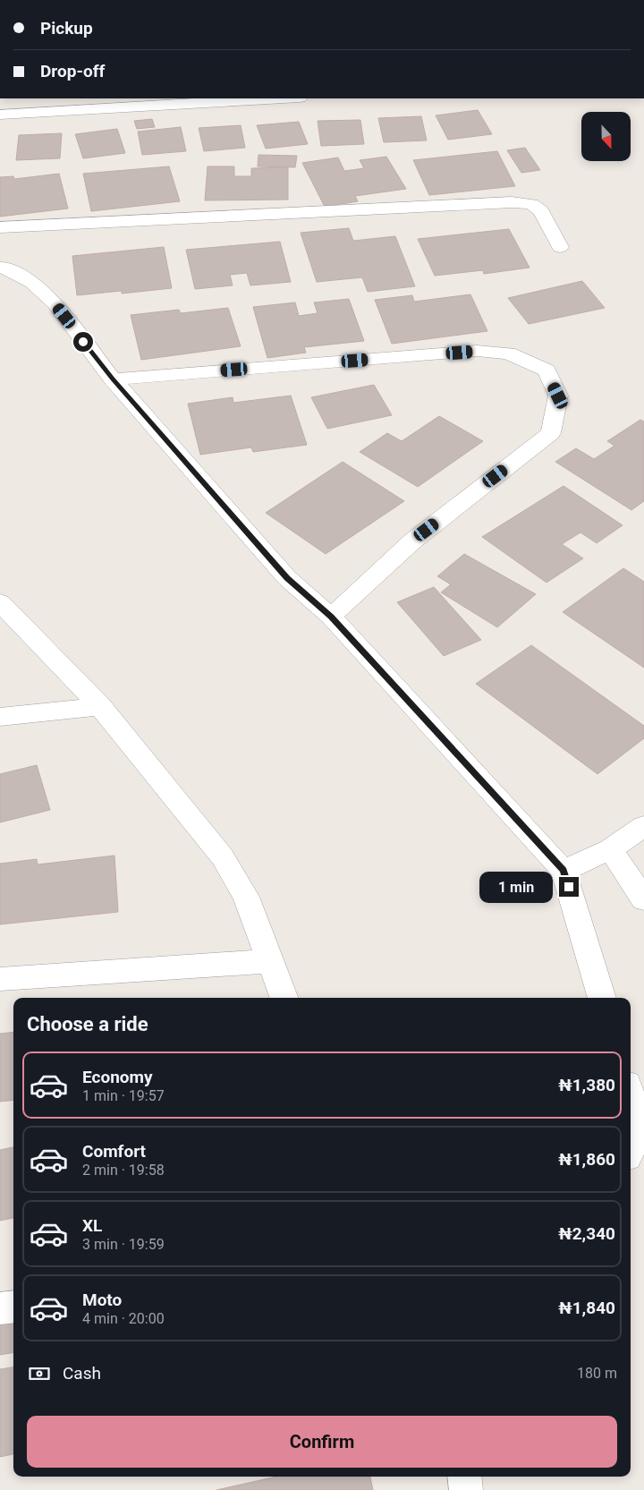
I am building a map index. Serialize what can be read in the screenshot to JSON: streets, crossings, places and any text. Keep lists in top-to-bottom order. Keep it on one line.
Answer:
{"north":"bottom","page":{"banner":["Pickup","Drop-off"],"bubble":"1 min","heading":"Choose a ride","list":[{"name":"Economy","note":"1 min · 19:57","value":"₦1,380"},{"name":"Comfort","note":"2 min · 19:58","value":"₦1,860"},{"name":"XL","note":"3 min · 19:59","value":"₦2,340"},{"name":"Moto","note":"4 min · 20:00","value":"₦1,840"}],"pay":["Cash","180 m"],"buttons":"Confirm"}}
